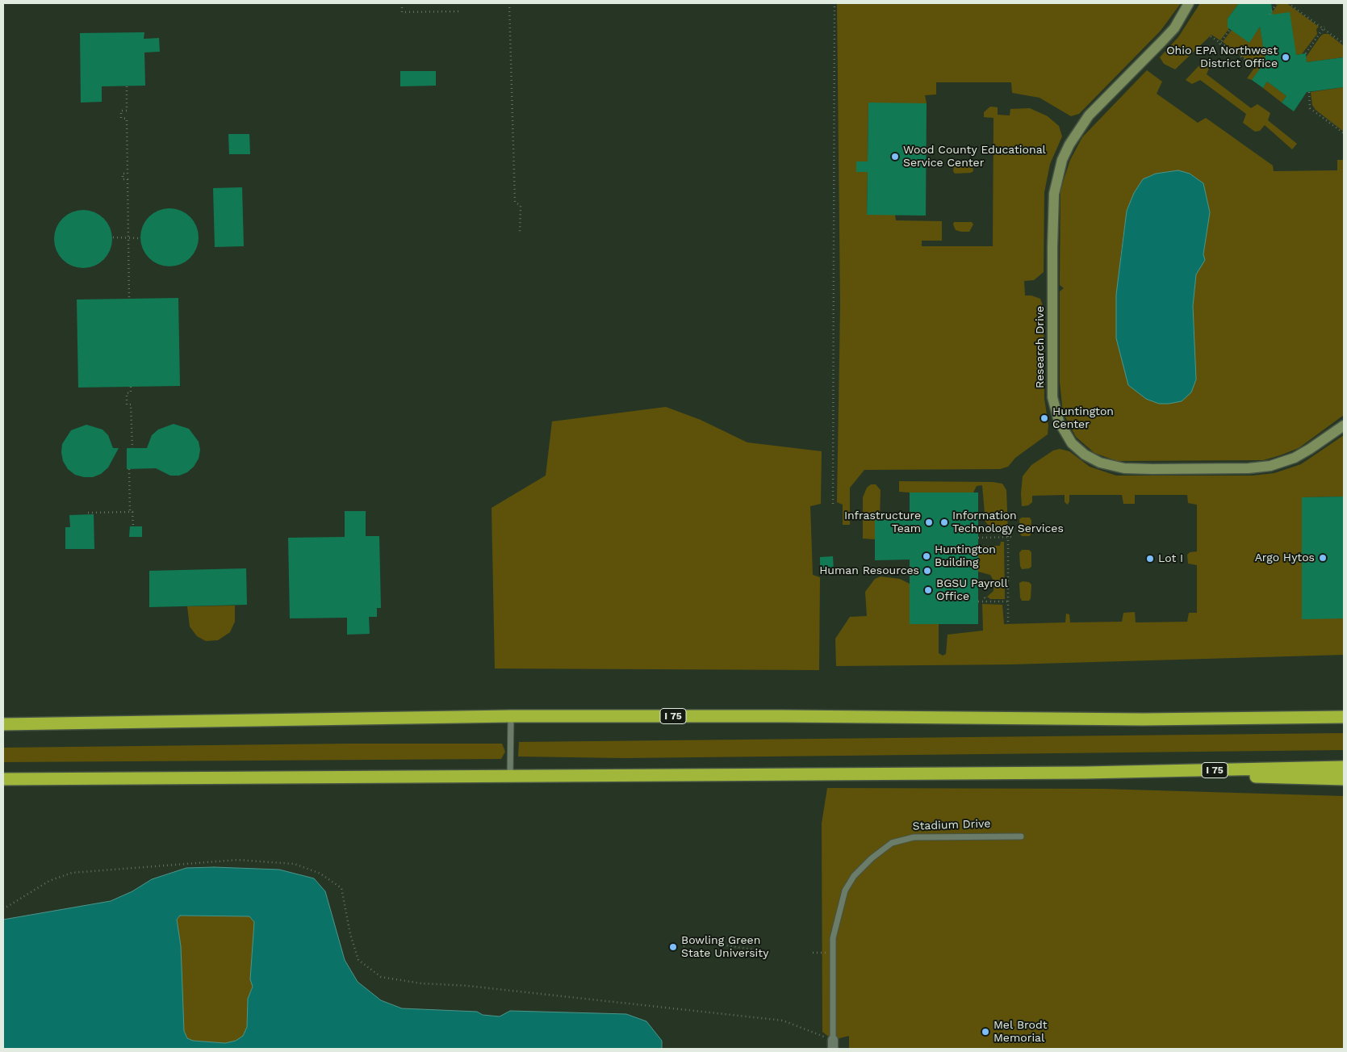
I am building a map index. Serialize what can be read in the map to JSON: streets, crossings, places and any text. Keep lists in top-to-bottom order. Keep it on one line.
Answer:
{"streets":{"highway":["I 75"],"street":["Research Drive"],"lane":["Stadium Drive"]},"places":["Ohio EPA Northwest District Office","Wood County Educational Service Center","Huntington Center","Infrastructure Team","Information Technology Services","Huntington Building","Argo Hytos","Lot I","Human Resources","BGSU Payroll Office","Bowling Green State University","Mel Brodt Memorial"]}
